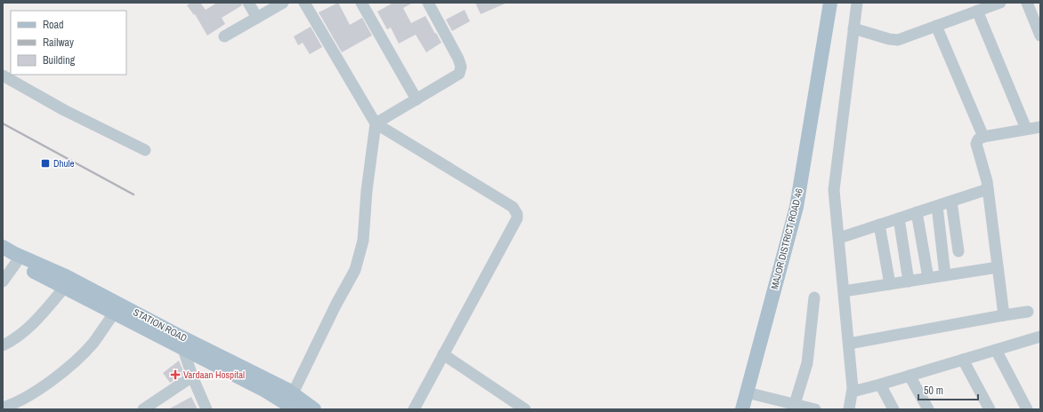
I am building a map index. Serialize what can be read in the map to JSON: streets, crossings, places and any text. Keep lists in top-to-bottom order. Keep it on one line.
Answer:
{"streets":{"main road":["MAJOR DISTRICT ROAD 46","STATION ROAD"]},"places":{"transit":["Dhule"],"health":["Vardaan Hospital"]},"legend":["Road","Railway","Building"],"scale_bar":"50 m"}
